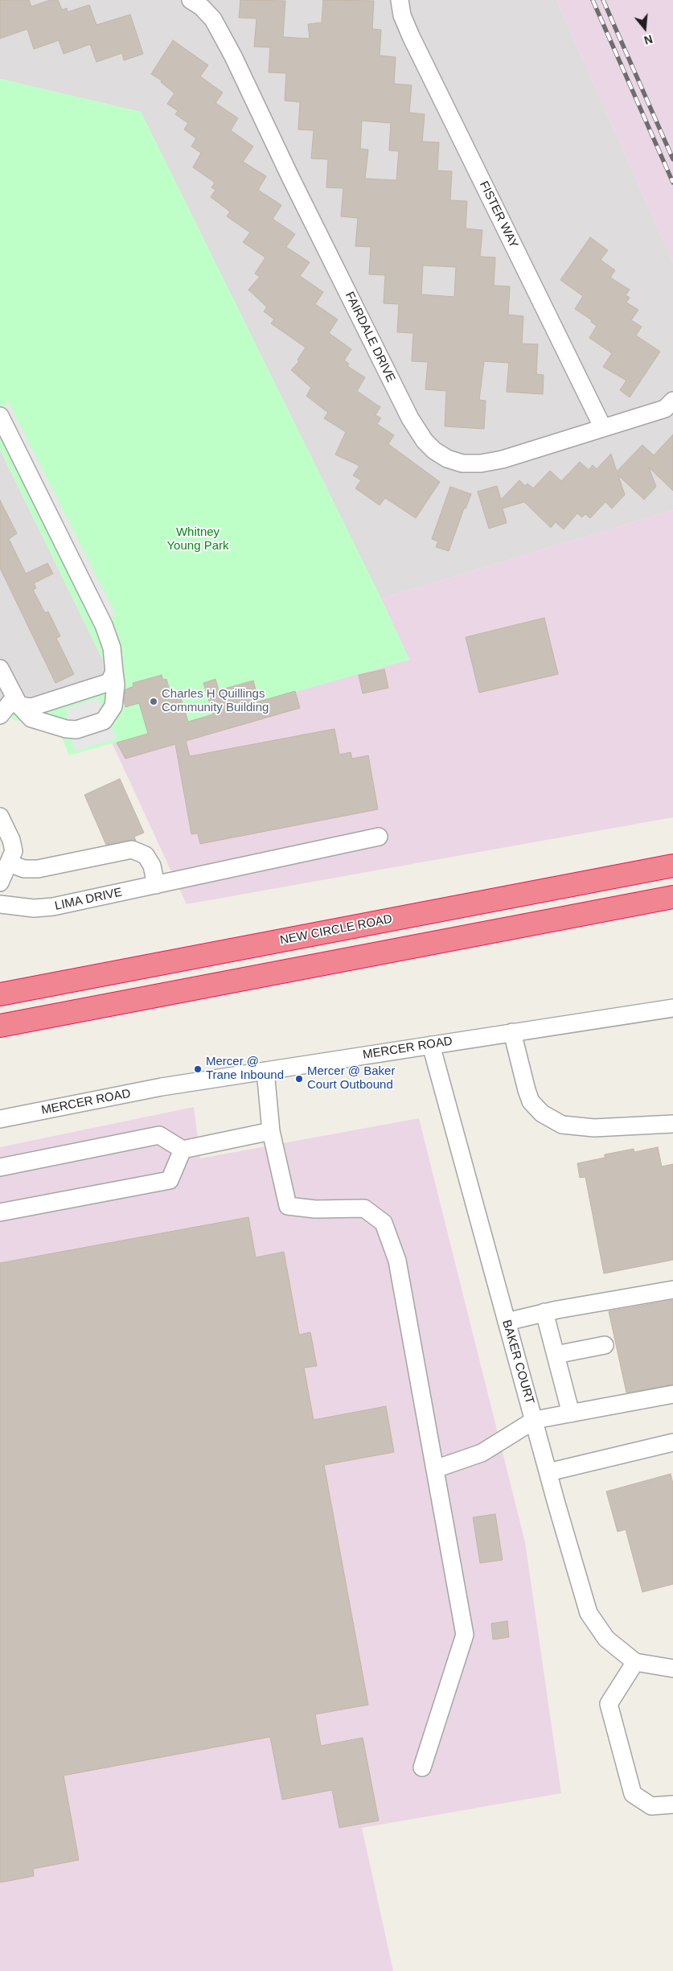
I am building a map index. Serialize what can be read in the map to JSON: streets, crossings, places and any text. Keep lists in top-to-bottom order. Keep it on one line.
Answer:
{"streets":{"highway":["NEW CIRCLE ROAD"],"street":["FISTER WAY","FAIRDALE DRIVE","LIMA DRIVE","MERCER ROAD","BAKER COURT"]},"crossings":[["FISTER WAY","FAIRDALE DRIVE"],["MERCER ROAD","BAKER COURT"]],"parks":["Whitney Young Park"],"places":["Charles H Quillings Community Building","Mercer @ Trane Inbound","Mercer @ Baker Court Outbound"],"north":"bottom"}
